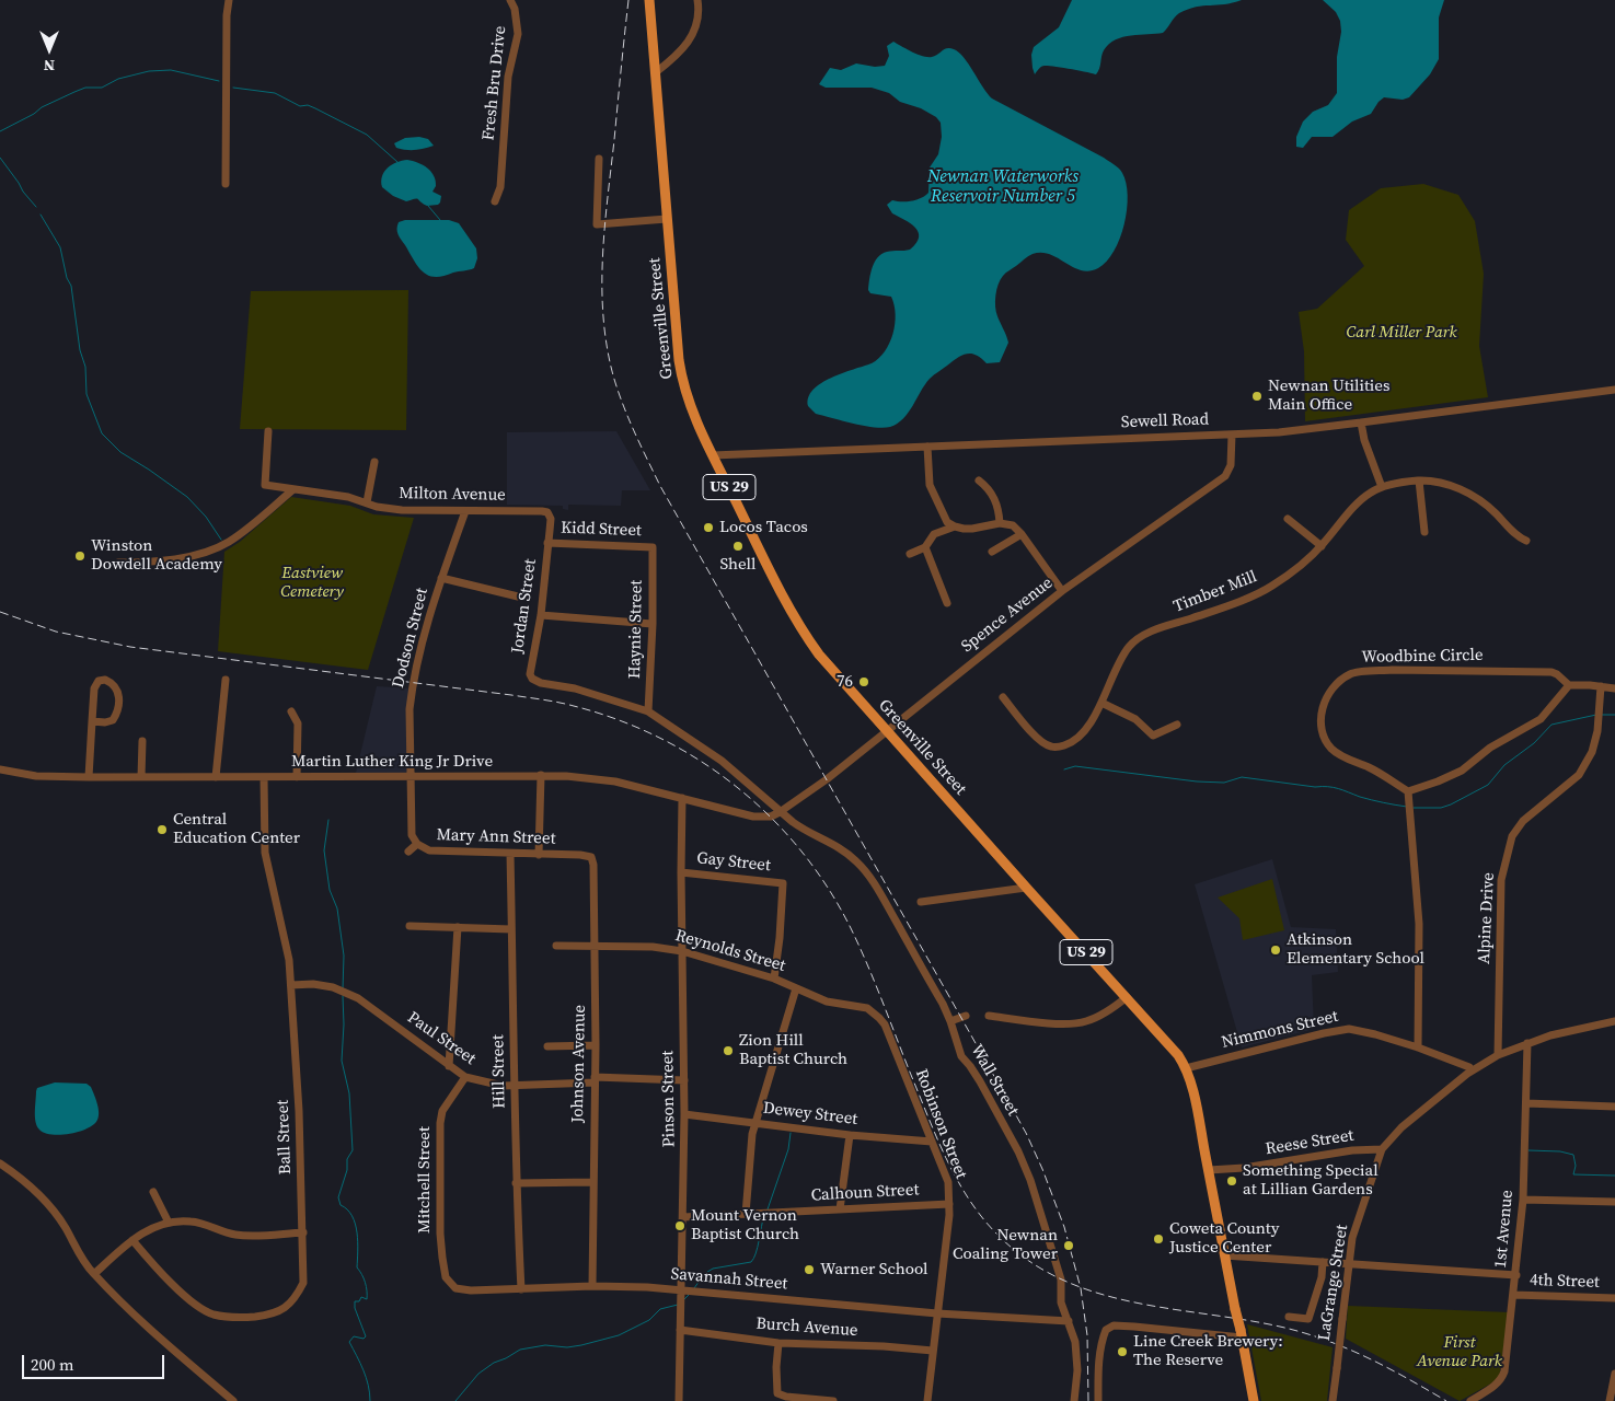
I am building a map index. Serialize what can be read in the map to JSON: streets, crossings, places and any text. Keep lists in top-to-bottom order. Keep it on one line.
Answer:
{"streets":{"main road":["Greenville Street","US 29"],"street":["Fresh Bru Drive","Sewell Road","Milton Avenue","Kidd Street","Timber Mill","Jordan Street","Spence Avenue","Haynie Street","Dodson Street","Woodbine Circle","Martin Luther King Jr Drive","Mary Ann Street","Gay Street","Alpine Drive","Reynolds Street","Nimmons Street","Paul Street","Johnson Avenue","Hill Street","Wall Street","Pinson Street","Dewey Street","Robinson Street","Ball Street","Reese Street","Mitchell Street","Calhoun Street","1st Avenue","Savannah Street","4th Street","LaGrange Street","Burch Avenue"]},"crossings":[["Greenville Street","Sewell Road"],["Greenville Street","US 29"],["Greenville Street","Spence Avenue"],["Greenville Street","Nimmons Street"],["Greenville Street","Reese Street"],["Sewell Road","Spence Avenue"],["Milton Avenue","Kidd Street"],["Milton Avenue","Jordan Street"],["Milton Avenue","Dodson Street"],["Kidd Street","Jordan Street"],["Kidd Street","Haynie Street"],["Jordan Street","Wall Street"],["Spence Avenue","Martin Luther King Jr Drive"],["Spence Avenue","Wall Street"],["Haynie Street","Wall Street"],["Dodson Street","Martin Luther King Jr Drive"],["Dodson Street","Mary Ann Street"],["Martin Luther King Jr Drive","Mary Ann Street"],["Martin Luther King Jr Drive","Wall Street"],["Martin Luther King Jr Drive","Pinson Street"],["Martin Luther King Jr Drive","Ball Street"],["Mary Ann Street","Johnson Avenue"],["Mary Ann Street","Hill Street"],["Gay Street","Reynolds Street"],["Gay Street","Pinson Street"],["Alpine Drive","LaGrange Street"],["Reynolds Street","Johnson Avenue"],["Reynolds Street","Pinson Street"],["Reynolds Street","Robinson Street"],["Nimmons Street","LaGrange Street"],["Paul Street","Johnson Avenue"],["Paul Street","Hill Street"],["Paul Street","Pinson Street"],["Paul Street","Ball Street"],["Paul Street","Mitchell Street"],["Johnson Avenue","Savannah Street"],["Hill Street","Savannah Street"],["Wall Street","Savannah Street"],["Pinson Street","Dewey Street"],["Pinson Street","Calhoun Street"],["Pinson Street","Savannah Street"],["Pinson Street","Burch Avenue"],["Dewey Street","Robinson Street"],["Robinson Street","Calhoun Street"],["Robinson Street","Savannah Street"],["Robinson Street","Burch Avenue"],["Reese Street","LaGrange Street"],["Mitchell Street","Savannah Street"],["1st Avenue","4th Street"],["1st Avenue","LaGrange Street"]],"water":["Newnan Waterworks Reservoir Number 5"],"parks":["Carl Miller Park","Eastview Cemetery","First Avenue Park"],"places":["Newnan Utilities Main Office","Locos Tacos","Shell","Winston Dowdell Academy","76","Central Education Center","Atkinson Elementary School","Zion Hill Baptist Church","Something Special at Lillian Gardens","Mount Vernon Baptist Church","Coweta County Justice Center","Newnan Coaling Tower","Warner School","Line Creek Brewery: The Reserve"],"scale_bar":"200 m","north":"bottom"}
